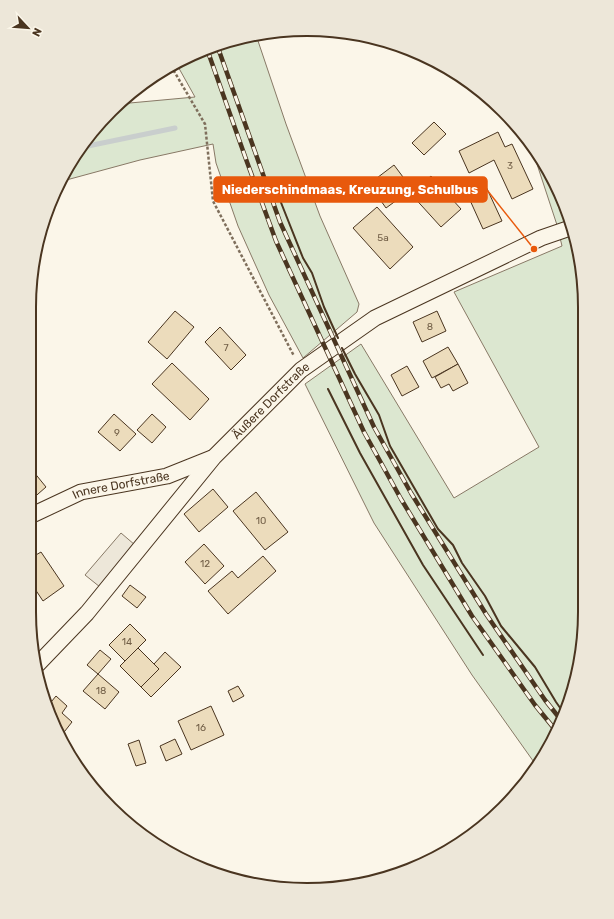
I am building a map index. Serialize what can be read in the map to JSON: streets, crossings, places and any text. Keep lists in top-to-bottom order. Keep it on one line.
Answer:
{"streets":{"street":["Äußere Dorfstraße","Innere Dorfstraße"]},"crossings":[["Äußere Dorfstraße","Innere Dorfstraße"]],"places":["Niederschindmaas, Kreuzung, Schulbus"],"house_numbers":["3","5a","8","7","9","10","12","14","18","16"],"north":"bottom right"}
